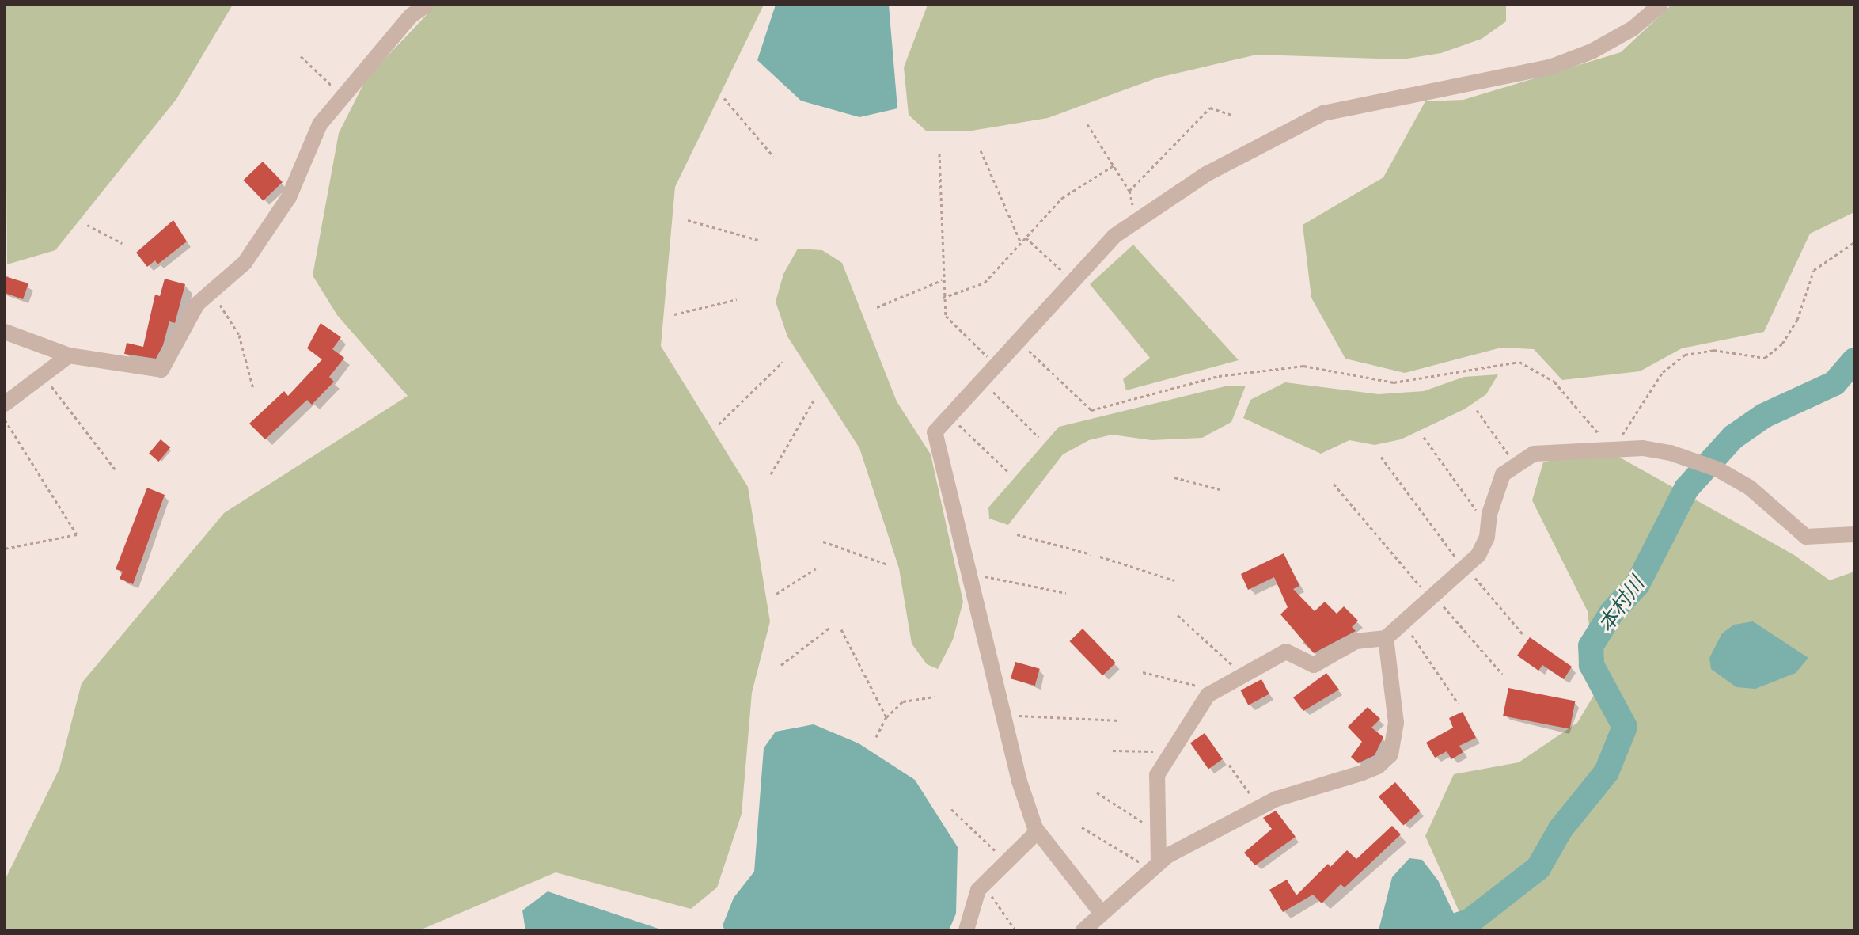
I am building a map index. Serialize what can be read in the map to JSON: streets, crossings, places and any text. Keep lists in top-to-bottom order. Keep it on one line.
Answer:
{"water":["本村川"]}
